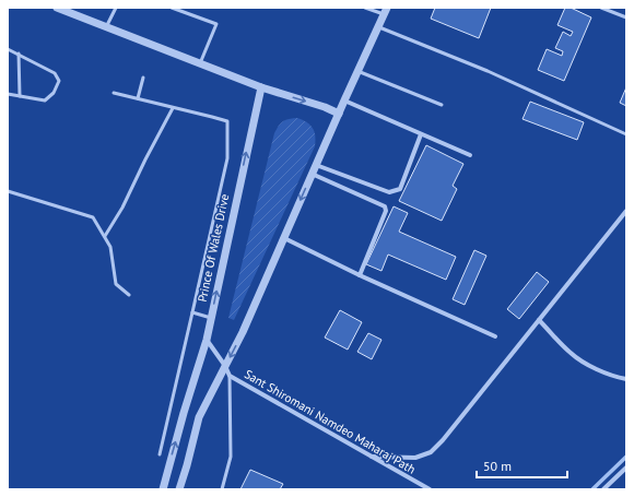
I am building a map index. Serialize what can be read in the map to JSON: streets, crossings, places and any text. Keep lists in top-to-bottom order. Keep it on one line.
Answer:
{"streets":{"street":["Prince Of Wales Drive","Sant Shiromani Namdeo Maharaj Path"]},"crossings":[["Prince Of Wales Drive","Sant Shiromani Namdeo Maharaj Path"]],"scale_bar":"50 m"}
